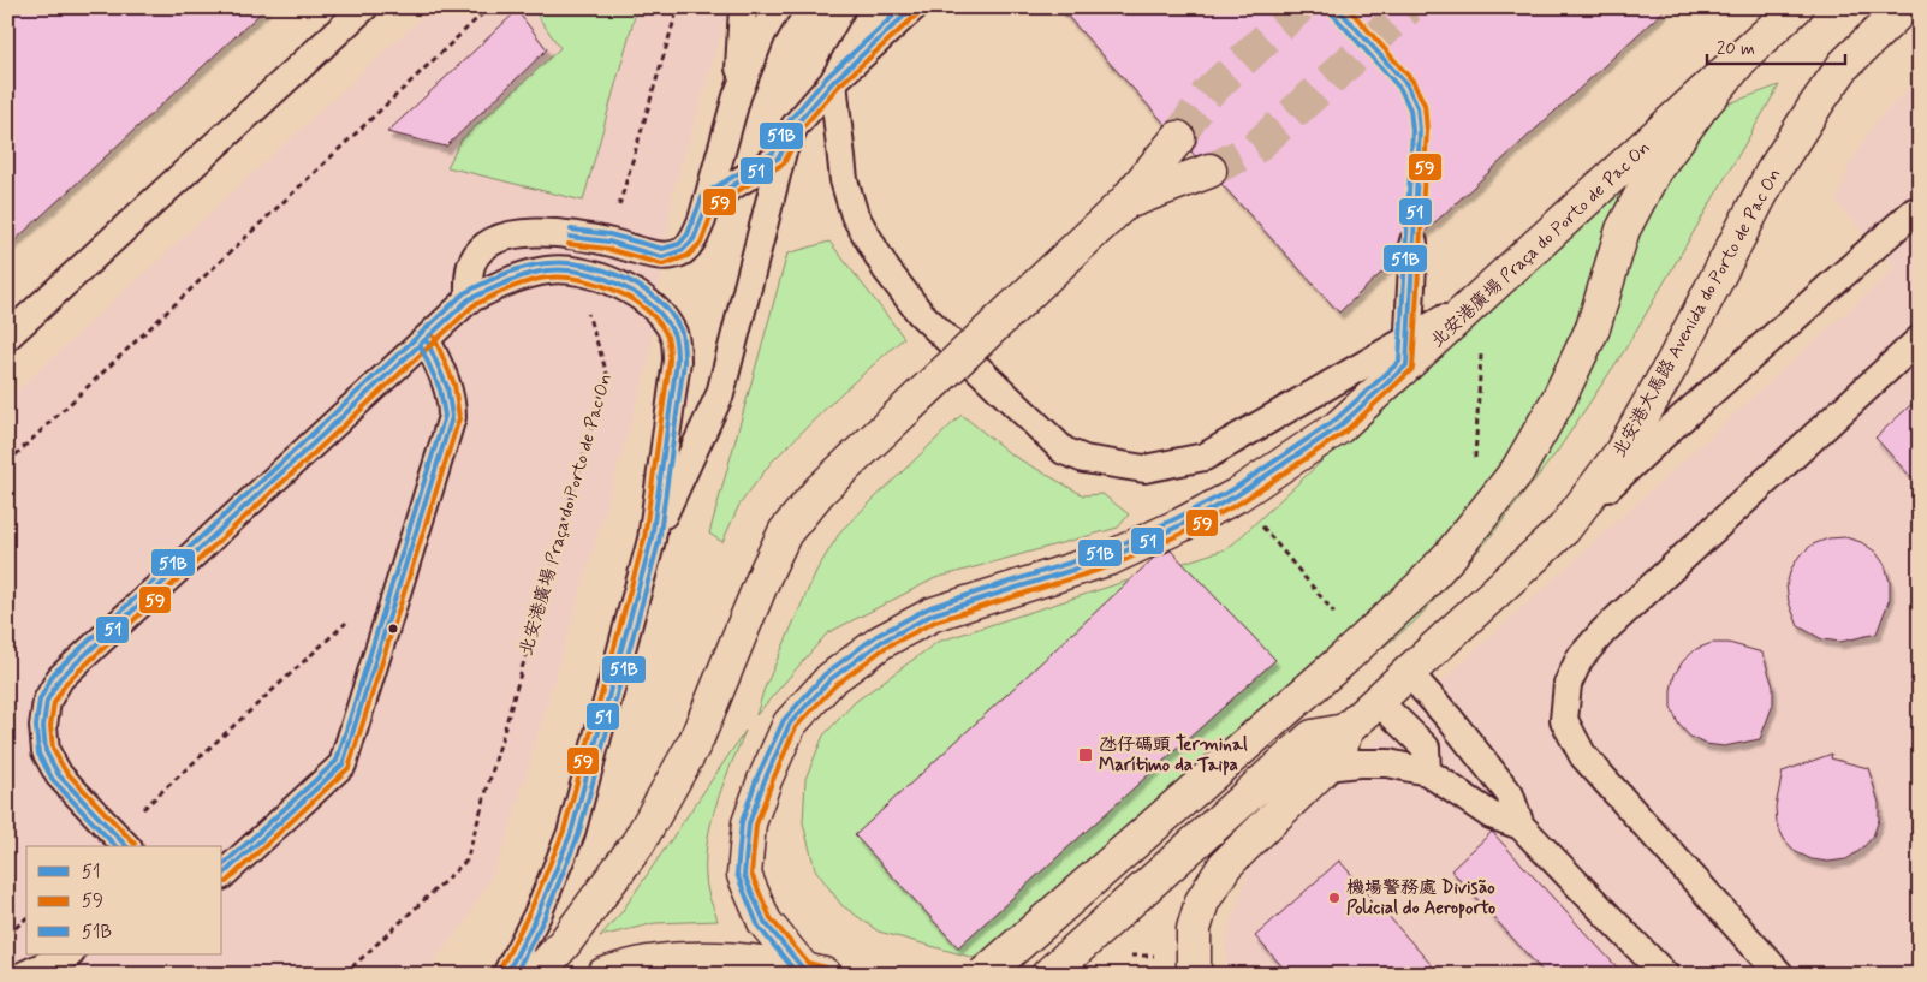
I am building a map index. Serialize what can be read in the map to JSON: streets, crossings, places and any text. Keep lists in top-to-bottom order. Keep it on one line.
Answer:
{"streets":{"street":["北安港廣場 Praça do Porto de Pac On","北安港大馬路 Avenida do Porto de Pac On"]},"places":{"transit":["氹仔碼頭 Terminal Marítimo da Taipa"],"other":["機場警務處 Divisão Policial do Aeroporto"]},"lines":["transit line 51","transit line 59","transit line 51B"],"legend":["51","59","51B"],"scale_bar":"20 m"}
